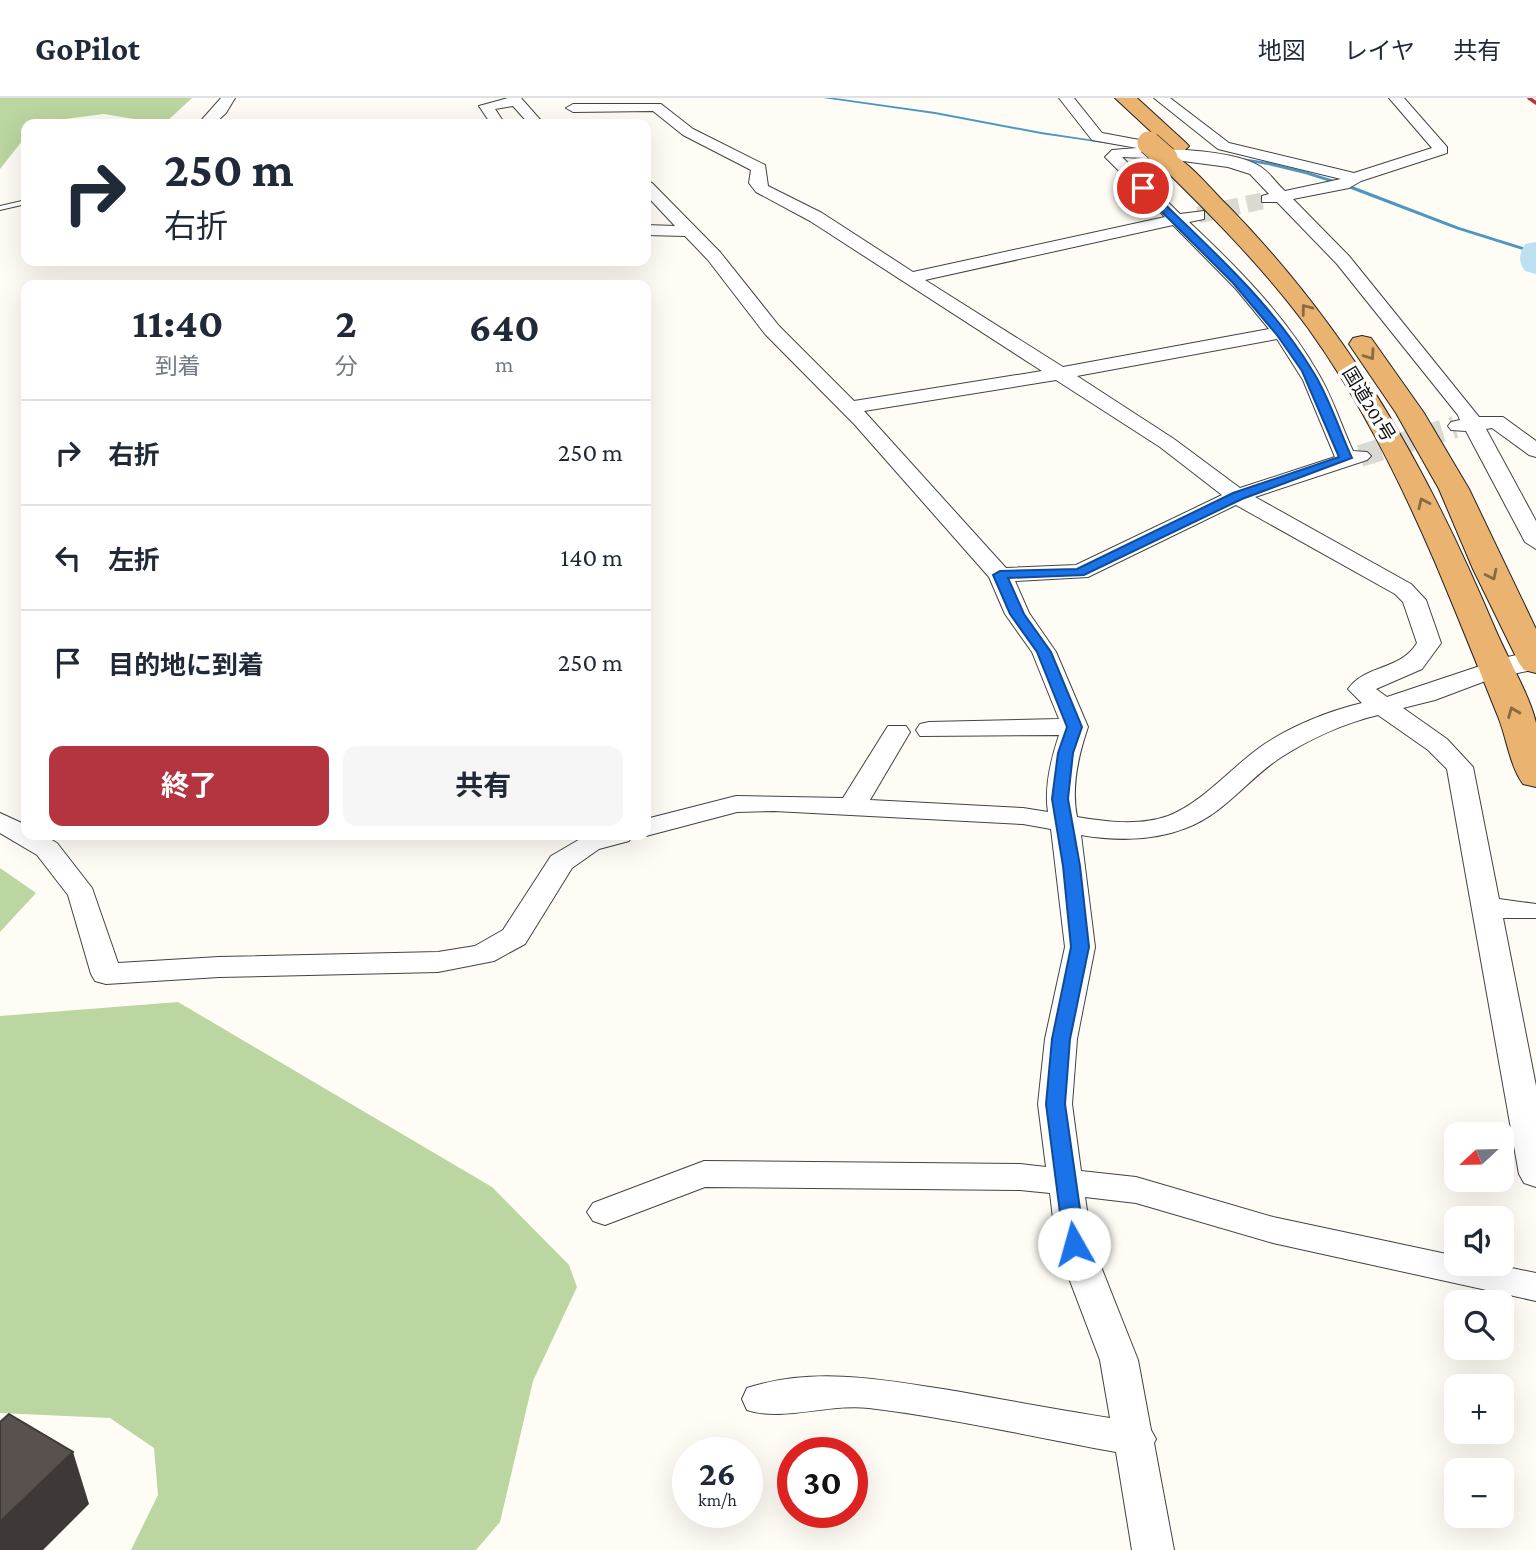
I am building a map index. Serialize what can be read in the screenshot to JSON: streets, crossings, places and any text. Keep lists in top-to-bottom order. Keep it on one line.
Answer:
{"streets":{"highway":["国道201号"]},"north":"left","page":{"header":"GoPilot","nav":["地図","レイヤ","共有"],"turn":["250 m","右折"],"eta":["11:40","到着","2","分","640","m"],"list":[{"name":"右折","value":"250 m"},{"name":"左折","value":"140 m"},{"name":"目的地に到着","value":"250 m"}],"buttons":["終了","共有"],"map_buttons":["+","−"],"speed":"26 km/h","limit":"30"}}
